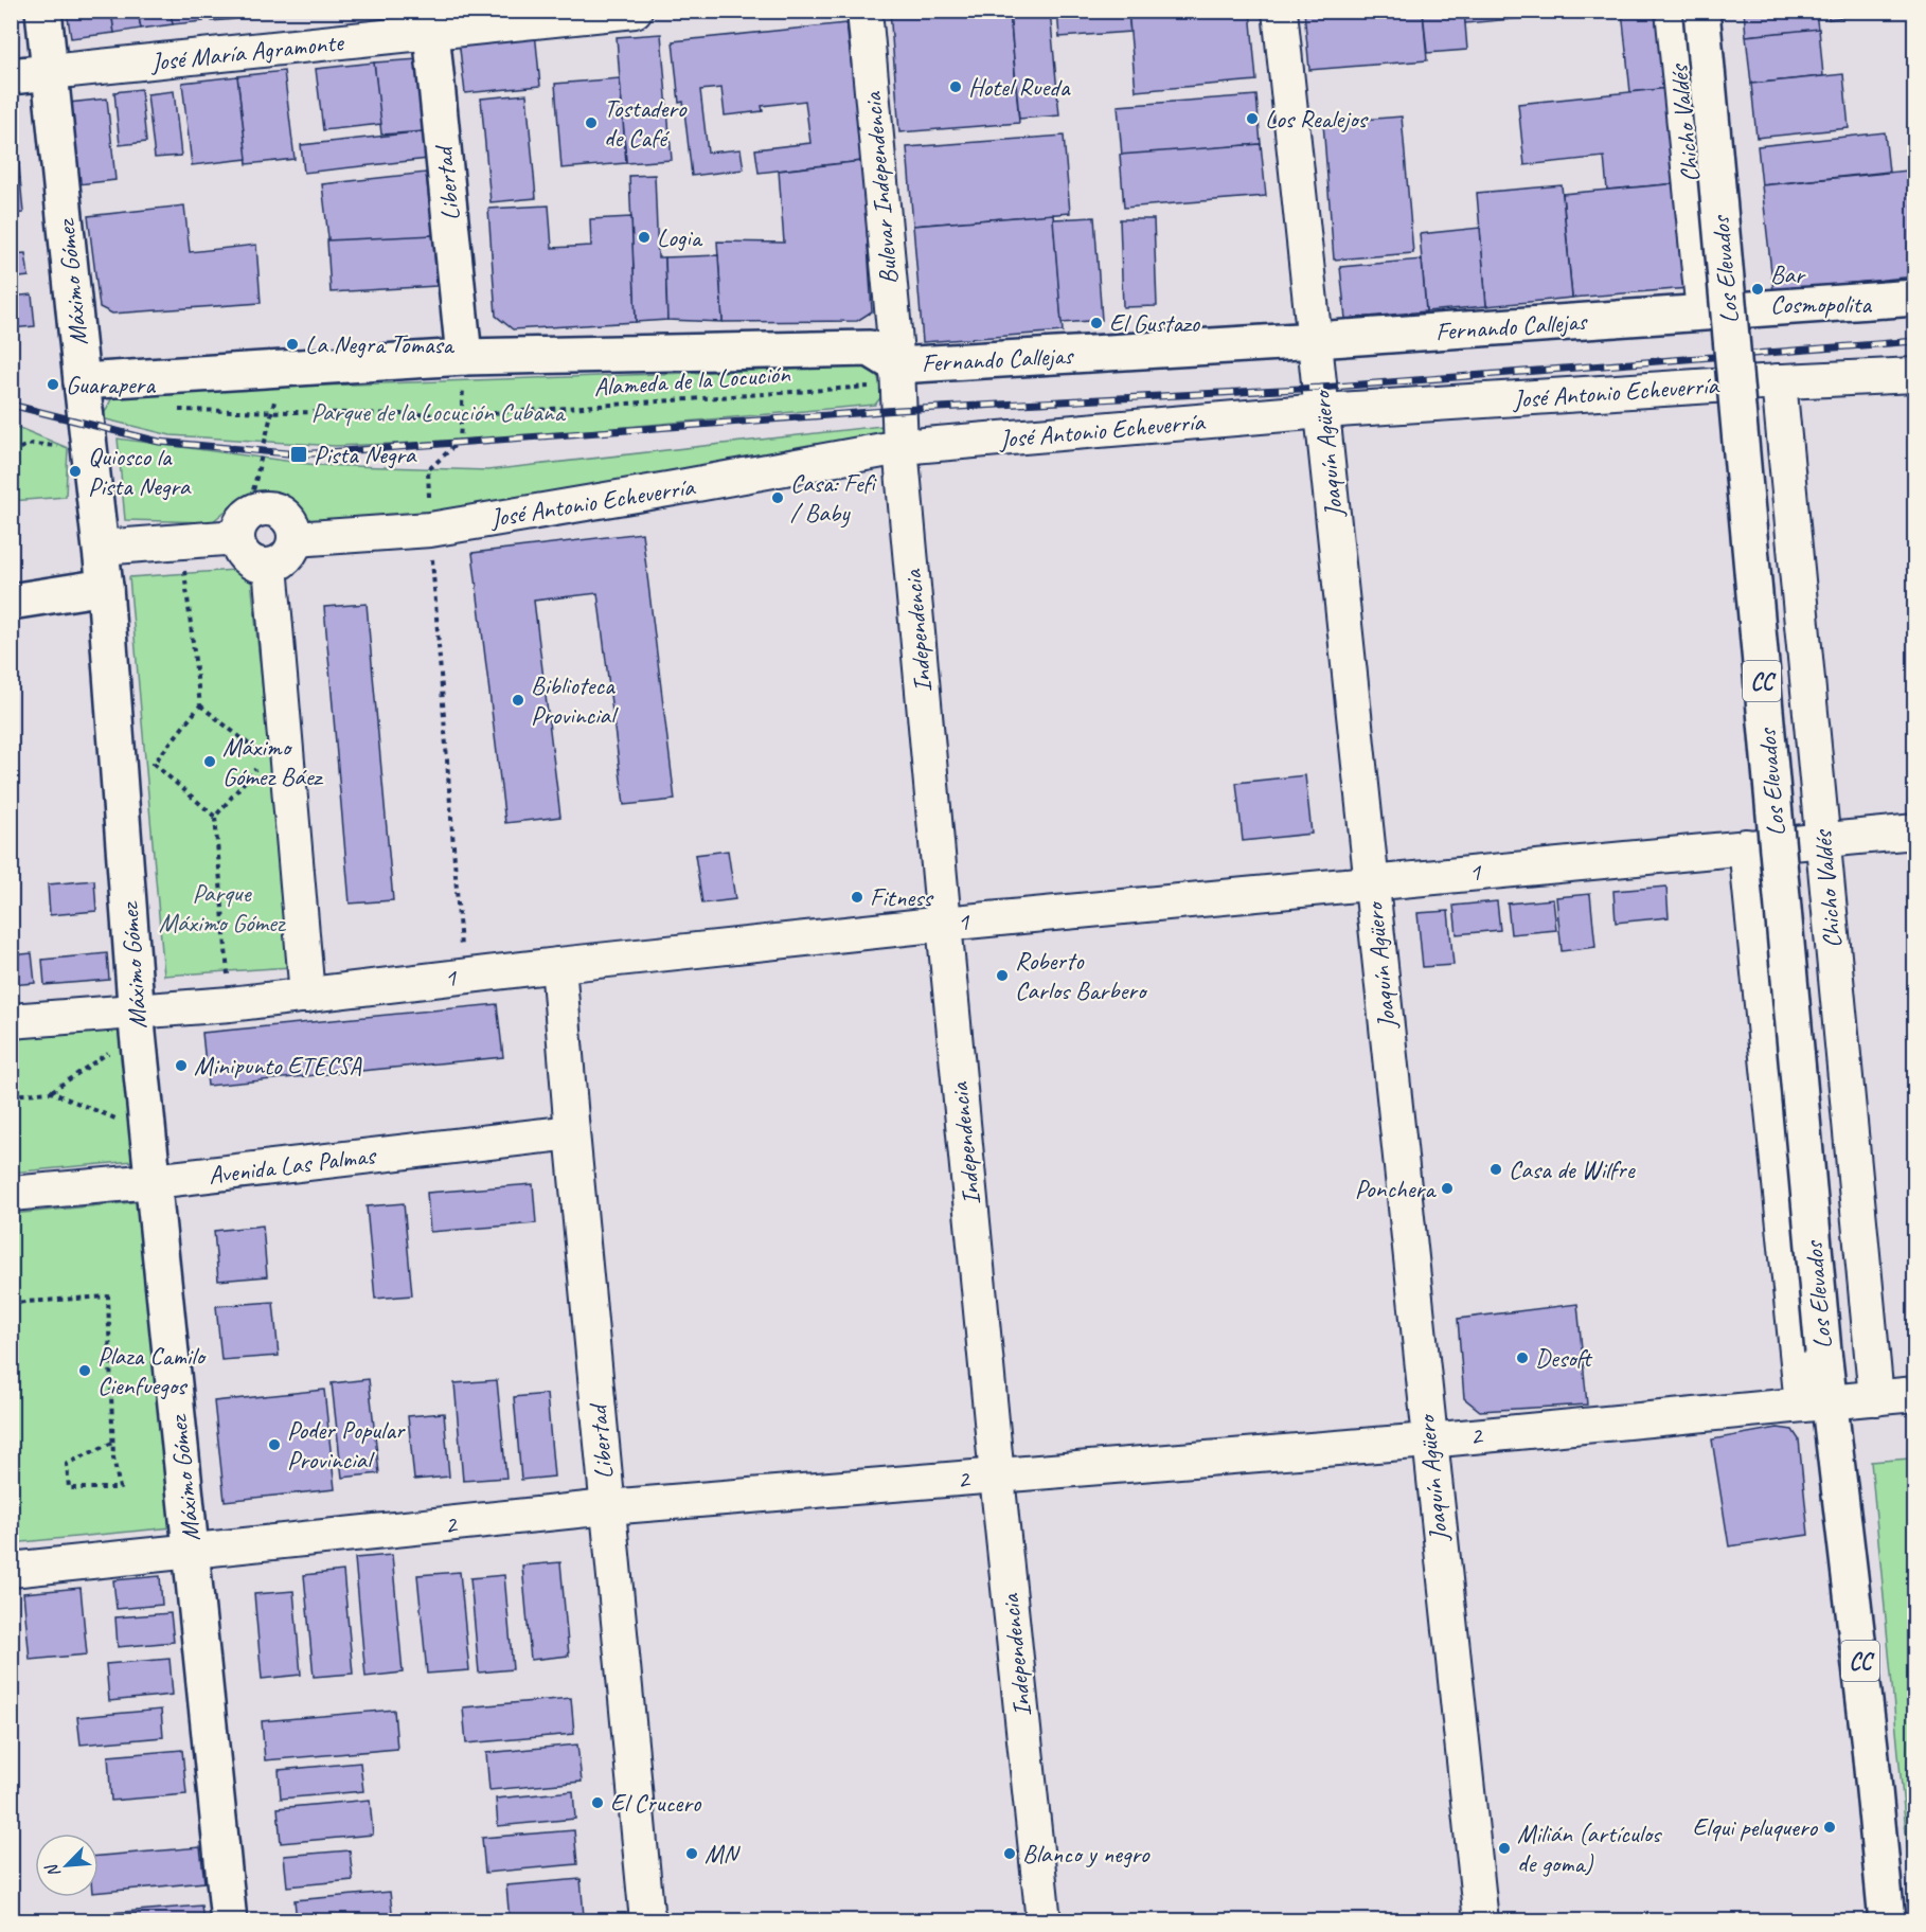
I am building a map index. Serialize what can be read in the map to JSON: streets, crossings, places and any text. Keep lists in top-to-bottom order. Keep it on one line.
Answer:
{"streets":{"main road":["José María Agramonte","Libertad","Los Elevados","Máximo Gómez","Fernando Callejas","CC"],"street":["Chicho Valdés","Bulevar Independencia","José Antonio Echeverría","Joaquín Agüero","Independencia","1","Avenida Las Palmas","2"],"path":["Alameda de la Locución"]},"crossings":[["José María Agramonte","Libertad"],["José María Agramonte","Máximo Gómez"],["Chicho Valdés","Fernando Callejas"],["Chicho Valdés","José Antonio Echeverría"],["Chicho Valdés","1"],["Chicho Valdés","2"],["Libertad","Fernando Callejas"],["Libertad","1"],["Libertad","Avenida Las Palmas"],["Libertad","2"],["Bulevar Independencia","Fernando Callejas"],["Bulevar Independencia","Alameda de la Locución"],["Bulevar Independencia","Independencia"],["Los Elevados","CC"],["Los Elevados","2"],["Máximo Gómez","Fernando Callejas"],["Máximo Gómez","1"],["Máximo Gómez","Avenida Las Palmas"],["Máximo Gómez","2"],["Fernando Callejas","Alameda de la Locución"],["Fernando Callejas","Joaquín Agüero"],["Fernando Callejas","Independencia"],["Alameda de la Locución","Independencia"],["José Antonio Echeverría","Joaquín Agüero"],["José Antonio Echeverría","Independencia"],["Joaquín Agüero","1"],["Joaquín Agüero","2"],["Independencia","1"],["Independencia","2"],["CC","2"]],"parks":["Parque de la Locución Cubana","Parque Máximo Gómez"],"places":{"other":["Hotel Rueda","Los Realejos","Tostadero de Café","Logia","Bar Cosmopolita","El Gustazo","La Negra Tomasa","Guarapera","Quiosco la Pista Negra","Casa: Fefi / Baby","Biblioteca Provincial","Máximo Gómez Báez","Fitness","Roberto Carlos Barbero","Minipunto ETECSA","Casa de Wilfre","Ponchera","Desoft","Plaza Camilo Cienfuegos","Poder Popular Provincial","El Crucero","Elqui peluquero","Milián (artículos de goma)","MN","Blanco y negro"],"transit":["Pista Negra"]},"north":"bottom left"}
